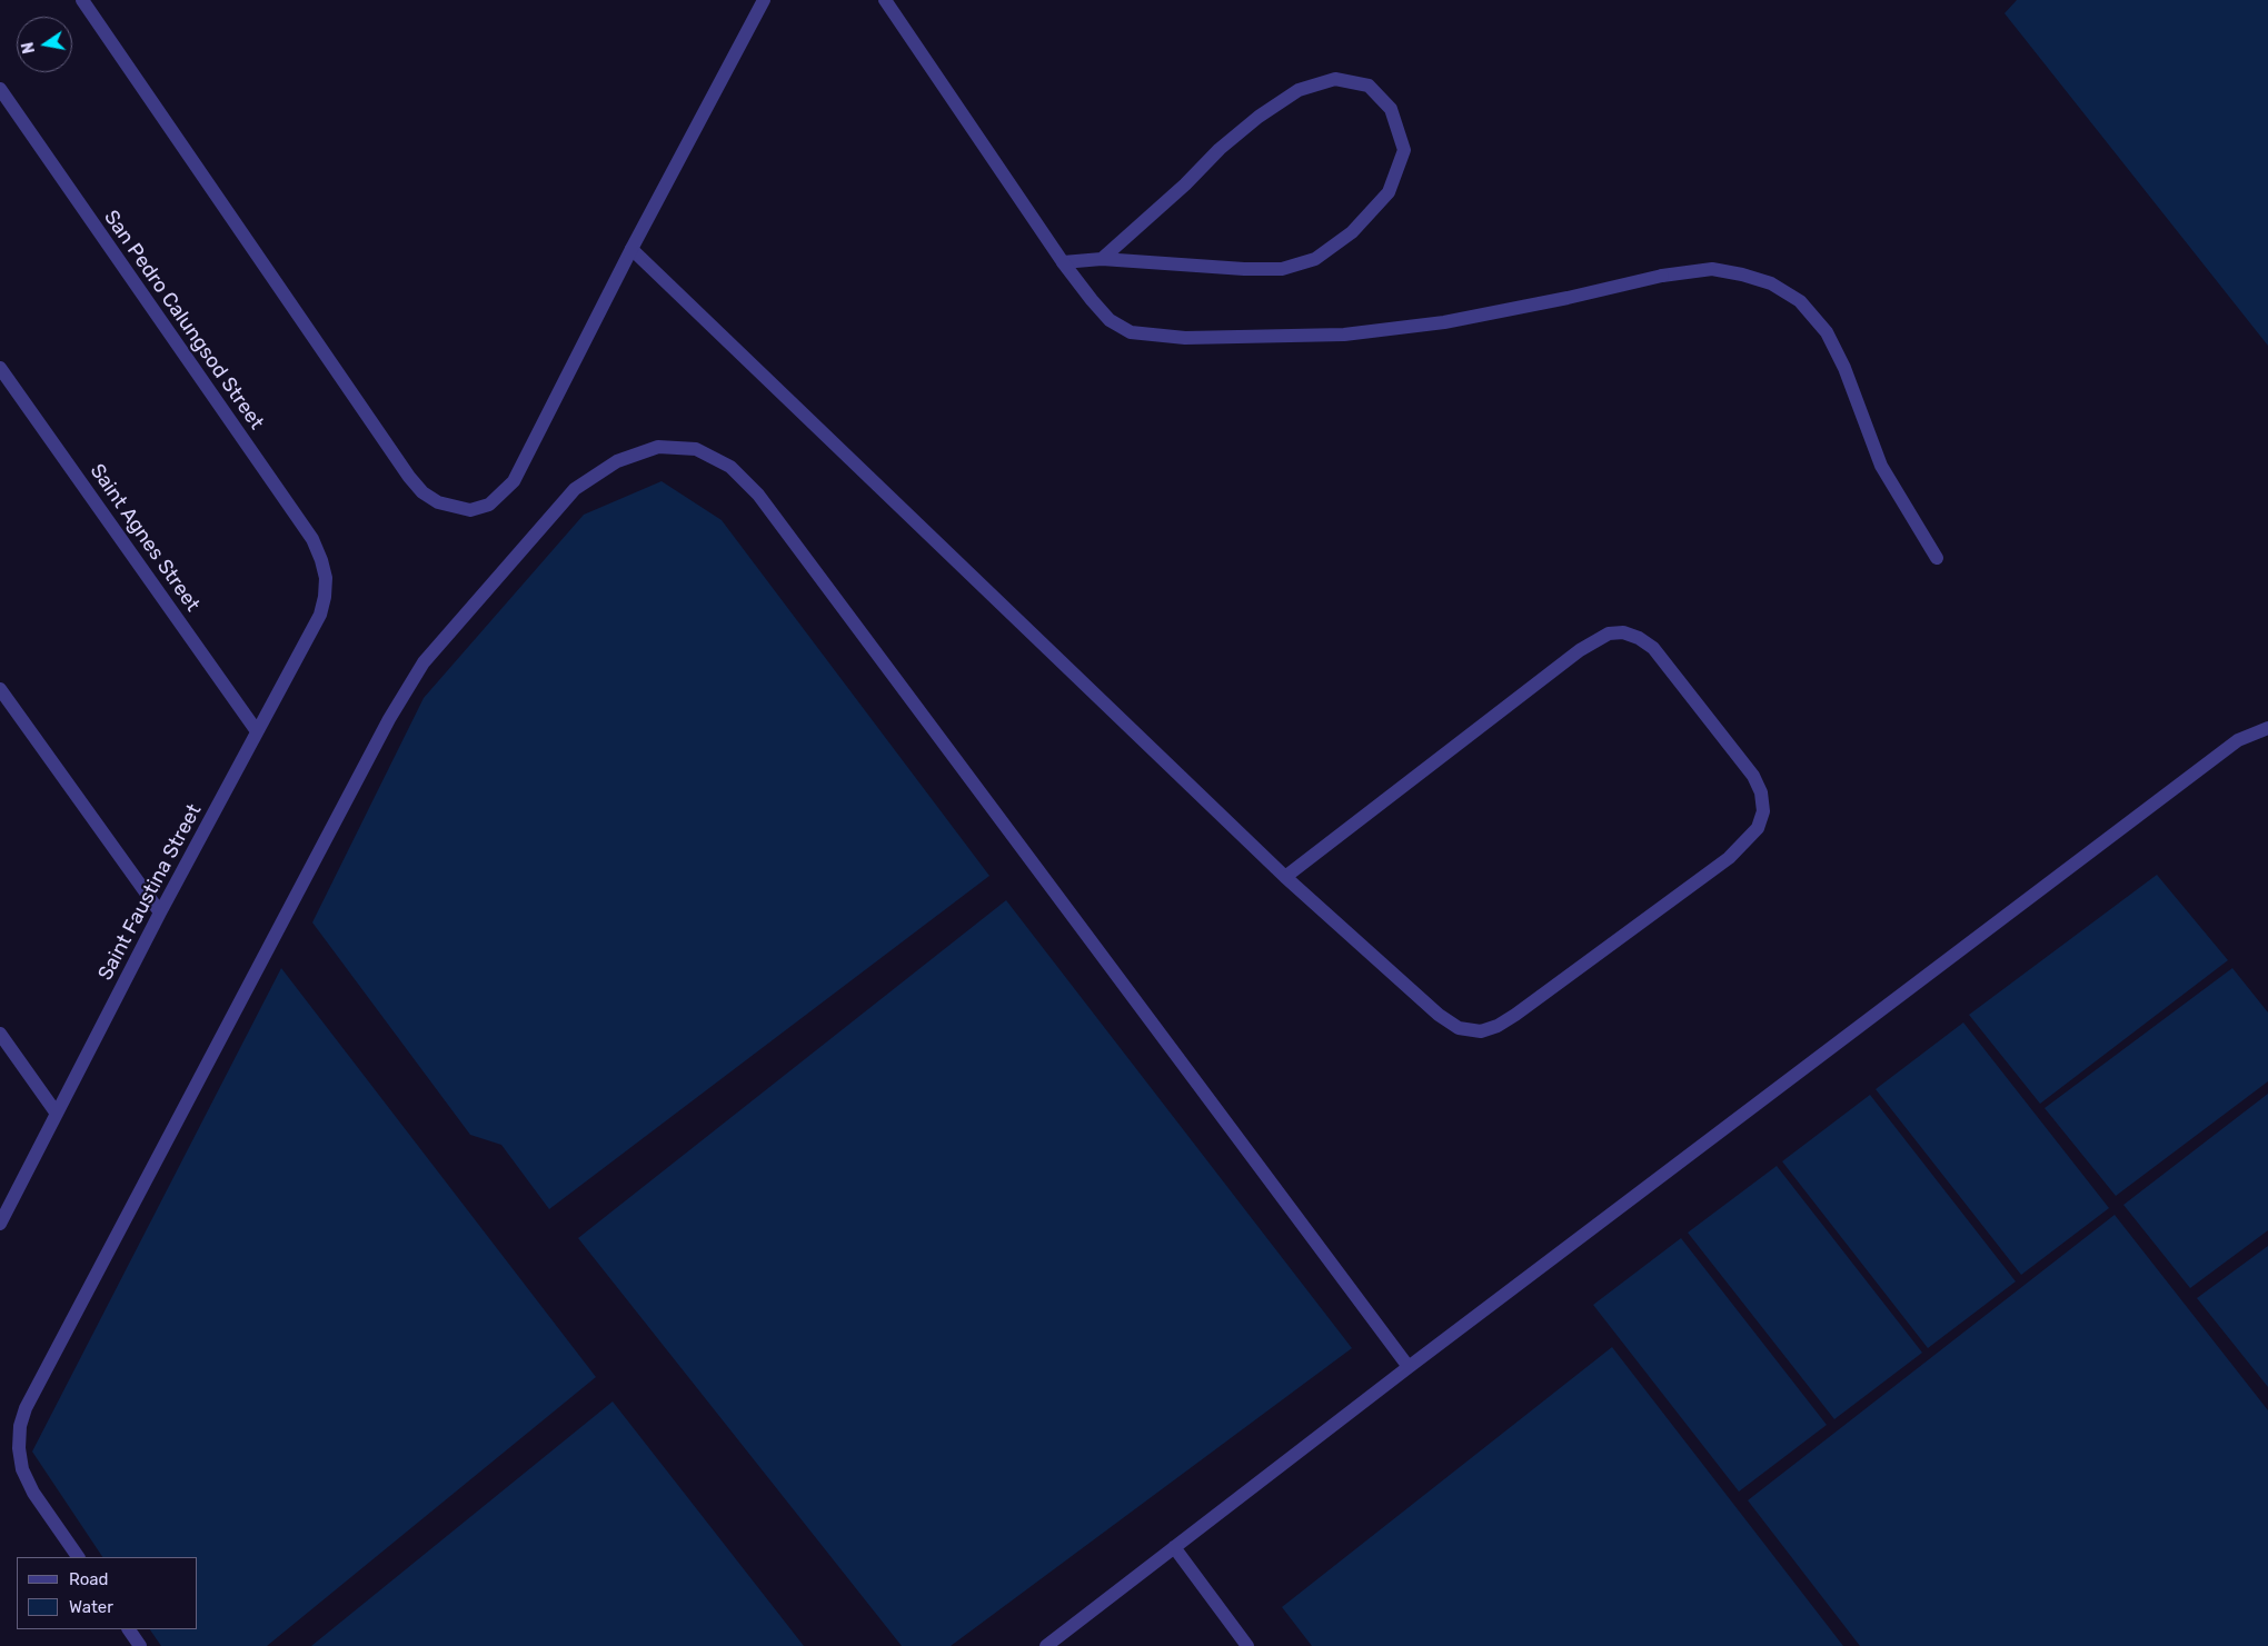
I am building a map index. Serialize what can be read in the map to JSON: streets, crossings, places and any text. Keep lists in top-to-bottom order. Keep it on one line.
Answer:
{"streets":{"street":["San Pedro Calungsod Street","Saint Agnes Street","Saint Faustina Street"]},"crossings":[["San Pedro Calungsod Street","Saint Faustina Street"],["Saint Agnes Street","Saint Faustina Street"]],"legend":["Road","Water"],"north":"left"}
